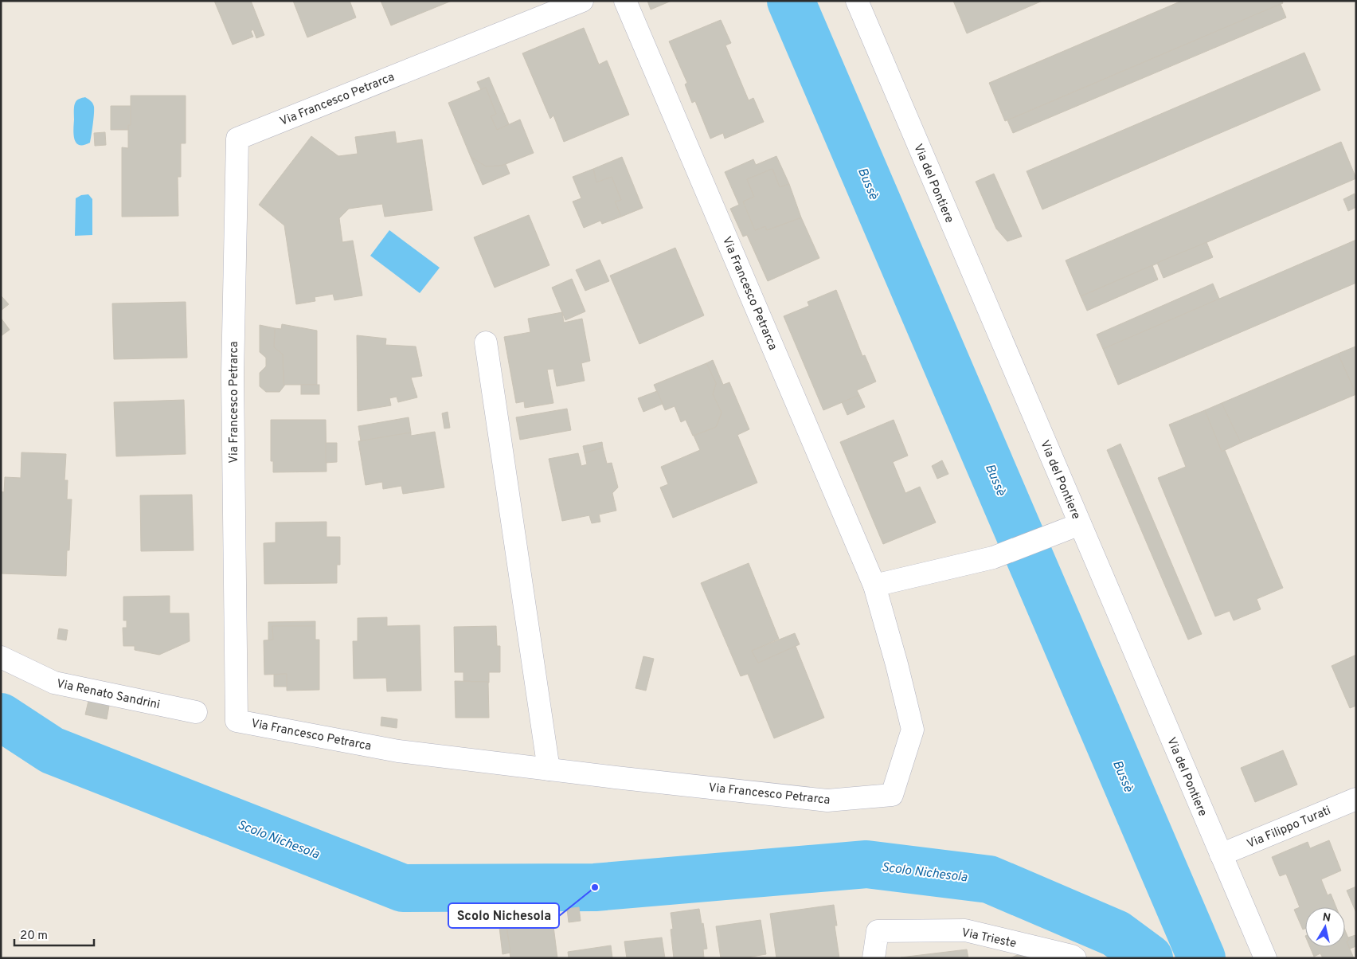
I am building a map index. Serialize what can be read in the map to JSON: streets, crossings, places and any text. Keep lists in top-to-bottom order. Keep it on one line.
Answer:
{"streets":{"street":["Via Francesco Petrarca","Via del Pontiere","Via Renato Sandrini","Via Filippo Turati","Via Trieste"]},"crossings":[["Via del Pontiere","Via Filippo Turati"]],"water":["Bussè","Scolo Nichesola"],"places":["Scolo Nichesola"],"scale_bar":"20 m","north":"top"}
